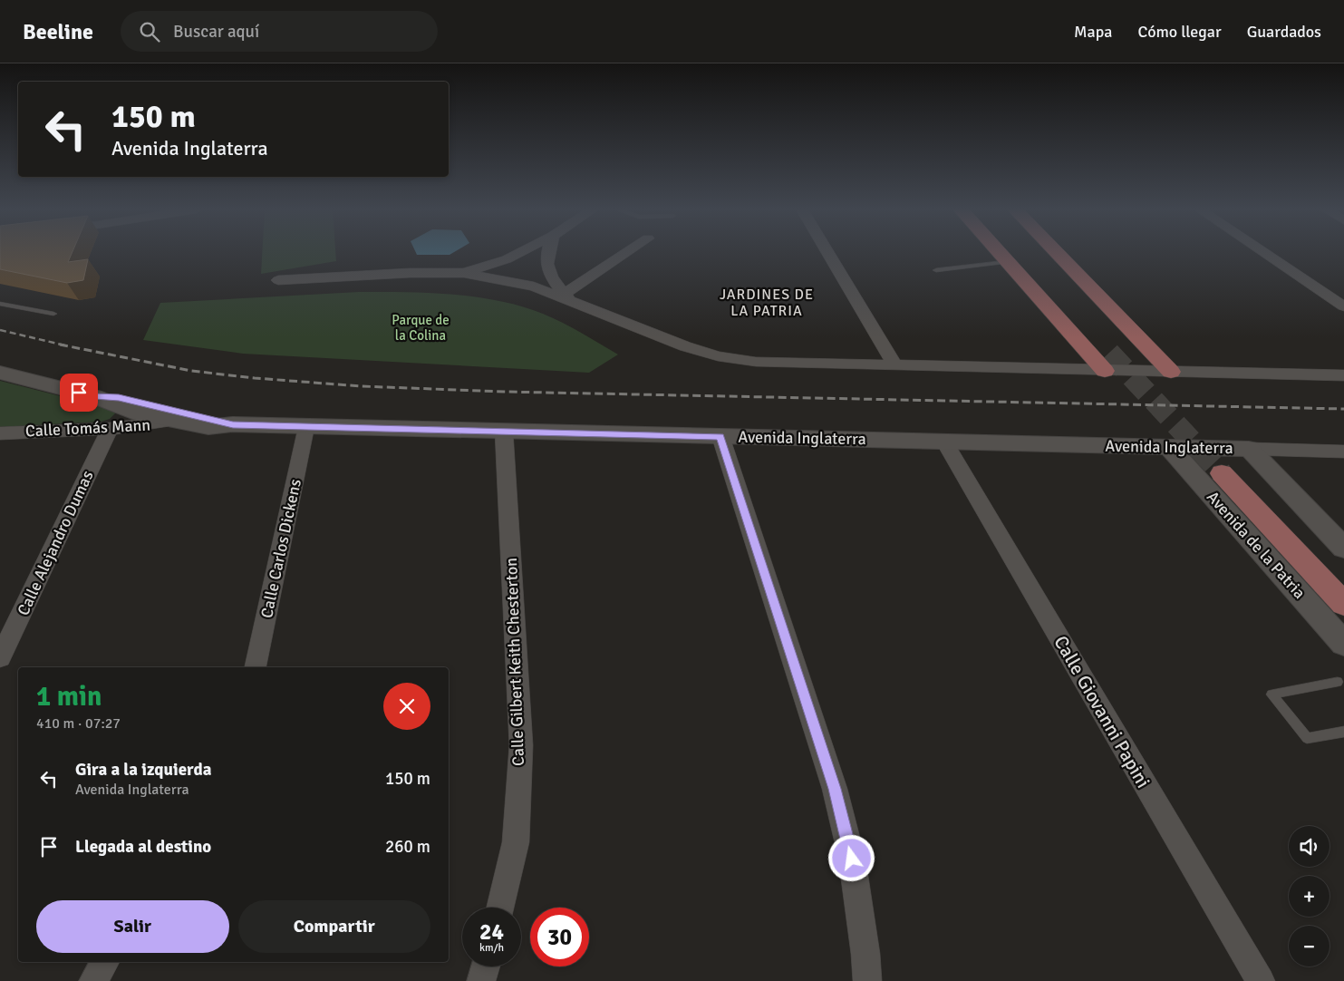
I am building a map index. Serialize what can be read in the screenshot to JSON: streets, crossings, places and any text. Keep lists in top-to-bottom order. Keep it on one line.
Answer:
{"streets":{"main road":["Avenida de la Patria"],"street":["Calle Tomás Mann","Avenida Inglaterra","Calle Alejandro Dumas","Calle Carlos Dickens","Calle Gilbert Keith Chesterton","Calle Giovanni Papini"]},"crossings":[["Calle Tomás Mann","Avenida Inglaterra"],["Calle Tomás Mann","Calle Alejandro Dumas"],["Avenida Inglaterra","Avenida de la Patria"],["Avenida Inglaterra","Calle Carlos Dickens"],["Avenida Inglaterra","Calle Gilbert Keith Chesterton"],["Avenida Inglaterra","Calle Giovanni Papini"]],"districts":["JARDINES DE LA PATRIA"],"parks":["Parque de la Colina"],"page":{"header":"Beeline","search":"Buscar aquí","nav":["Mapa","Cómo llegar","Guardados"],"turn":["150 m","Avenida Inglaterra"],"heading":["1 min","410 m · 07:27"],"list":[{"name":"Gira a la izquierda","note":"Avenida Inglaterra","value":"150 m"},{"name":"Llegada al destino","value":"260 m"}],"map_buttons":["+","−"],"buttons":["Salir","Compartir"],"speed":"24 km/h","limit":"30"}}
